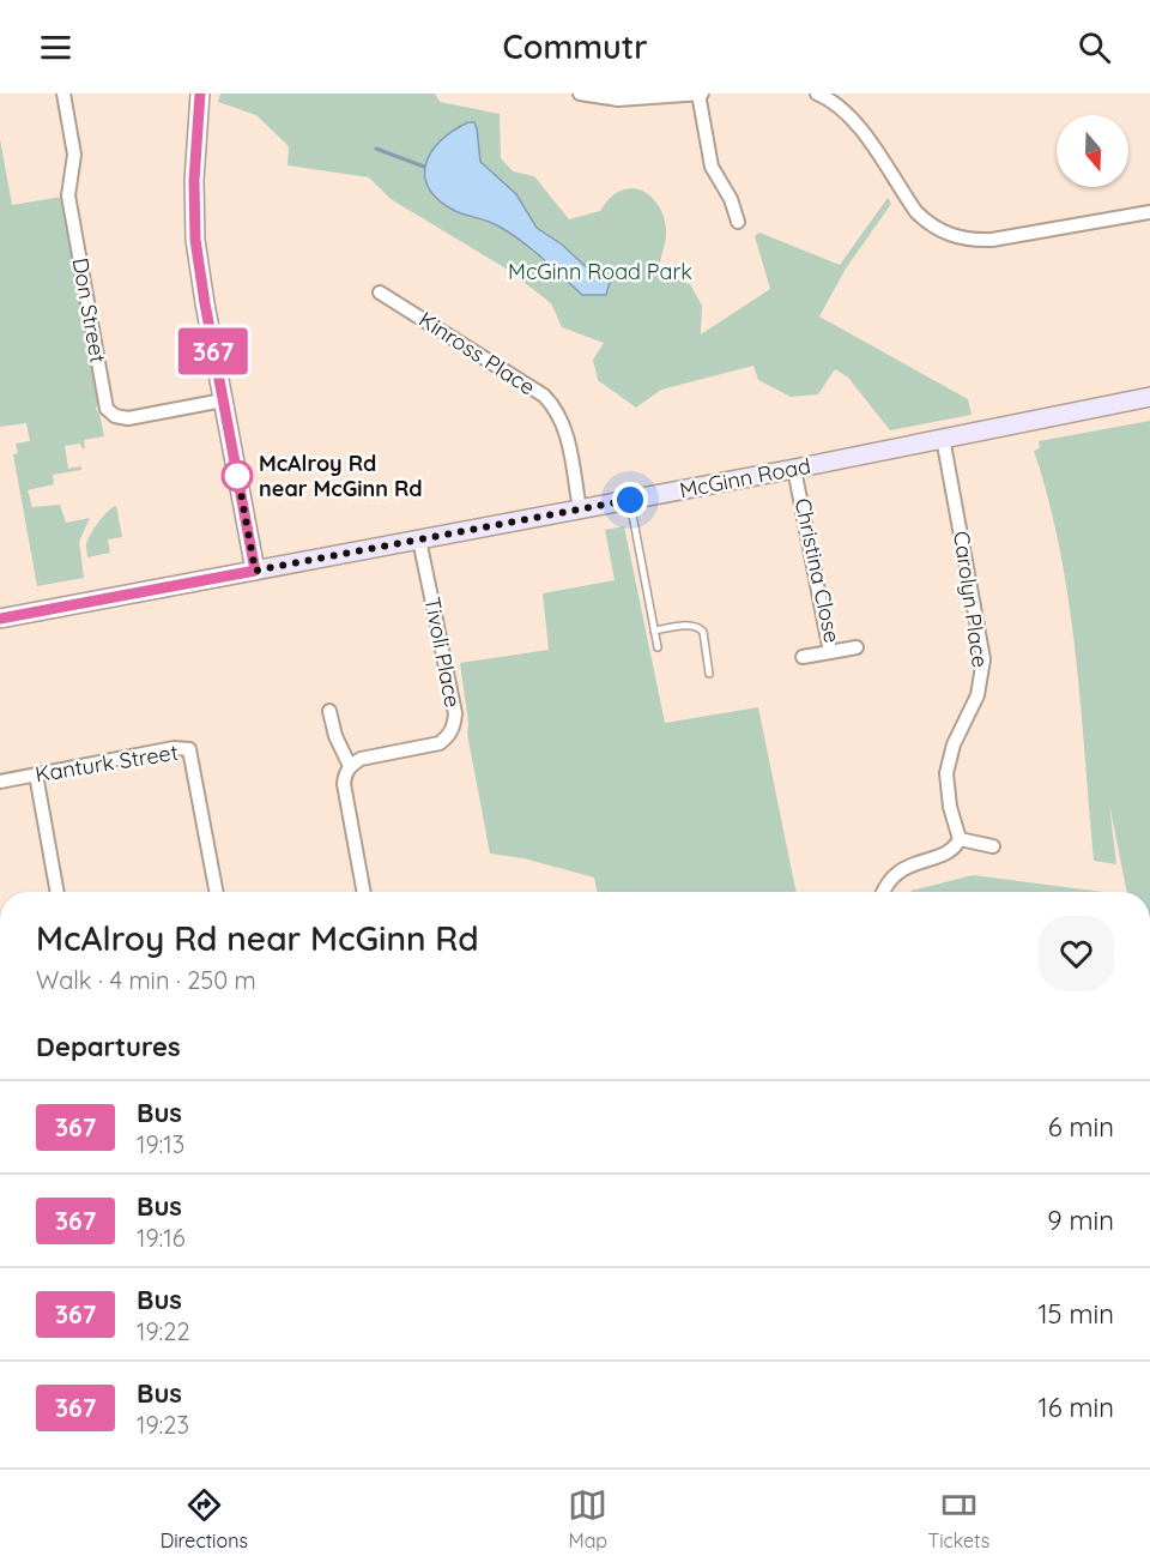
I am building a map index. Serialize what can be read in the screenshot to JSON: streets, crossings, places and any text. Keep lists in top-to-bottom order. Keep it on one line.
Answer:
{"streets":{"street":["Don Street","Kinross Place","McGinn Road","Christina Close","Carolyn Place","Tivoli Place","Kanturk Street"]},"crossings":[["Kinross Place","McGinn Road"],["McGinn Road","Christina Close"],["McGinn Road","Carolyn Place"],["McGinn Road","Tivoli Place"]],"parks":["McGinn Road Park"],"places":["McAlroy Rd near McGinn Rd"],"lines":["bus line 367"],"north":"bottom","page":{"header":"Commutr","on_map":"367","heading":[["McAlroy Rd near McGinn Rd","Walk · 4 min · 250 m"],"Departures"],"list":[{"mark":"367","name":"Bus","note":"19:13","value":"6 min"},{"mark":"367","name":"Bus","note":"19:16","value":"9 min"},{"mark":"367","name":"Bus","note":"19:22","value":"15 min"},{"mark":"367","name":"Bus","note":"19:23","value":"16 min"}],"tabs":["Directions","Map","Tickets"]}}
